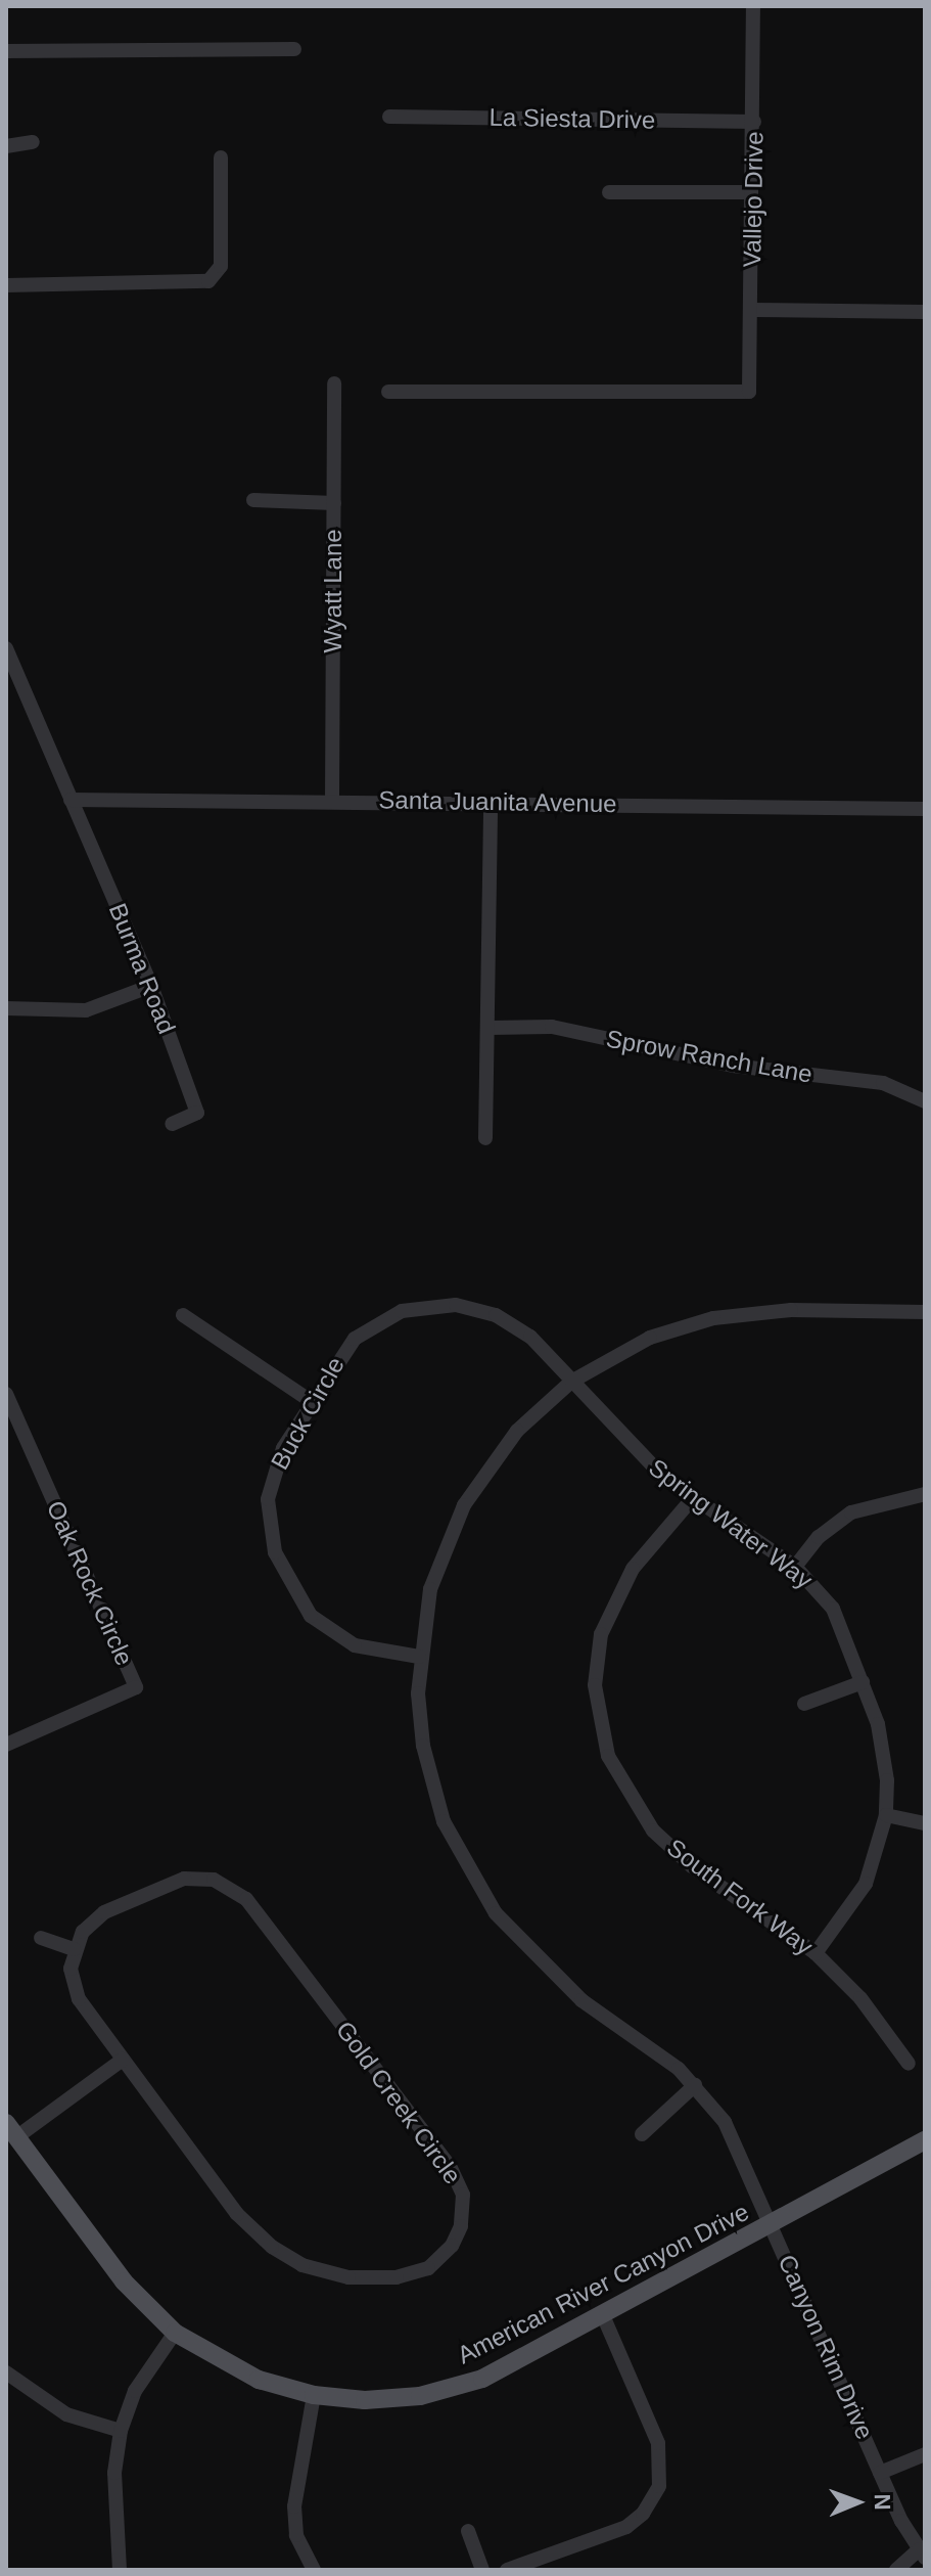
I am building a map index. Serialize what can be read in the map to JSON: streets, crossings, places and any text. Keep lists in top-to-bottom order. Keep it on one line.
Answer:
{"streets":{"main road":["American River Canyon Drive"],"street":["La Siesta Drive","Vallejo Drive","Wyatt Lane","Santa Juanita Avenue","Burma Road","Sprow Ranch Lane","Buck Circle","Spring Water Way","Oak Rock Circle","South Fork Way","Gold Creek Circle","Canyon Rim Drive"]},"crossings":[["La Siesta Drive","Vallejo Drive"],["Wyatt Lane","Santa Juanita Avenue"],["Santa Juanita Avenue","Burma Road"],["Buck Circle","Spring Water Way"],["Buck Circle","Canyon Rim Drive"],["Spring Water Way","South Fork Way"],["Spring Water Way","Canyon Rim Drive"],["American River Canyon Drive","Canyon Rim Drive"]],"north":"right"}
